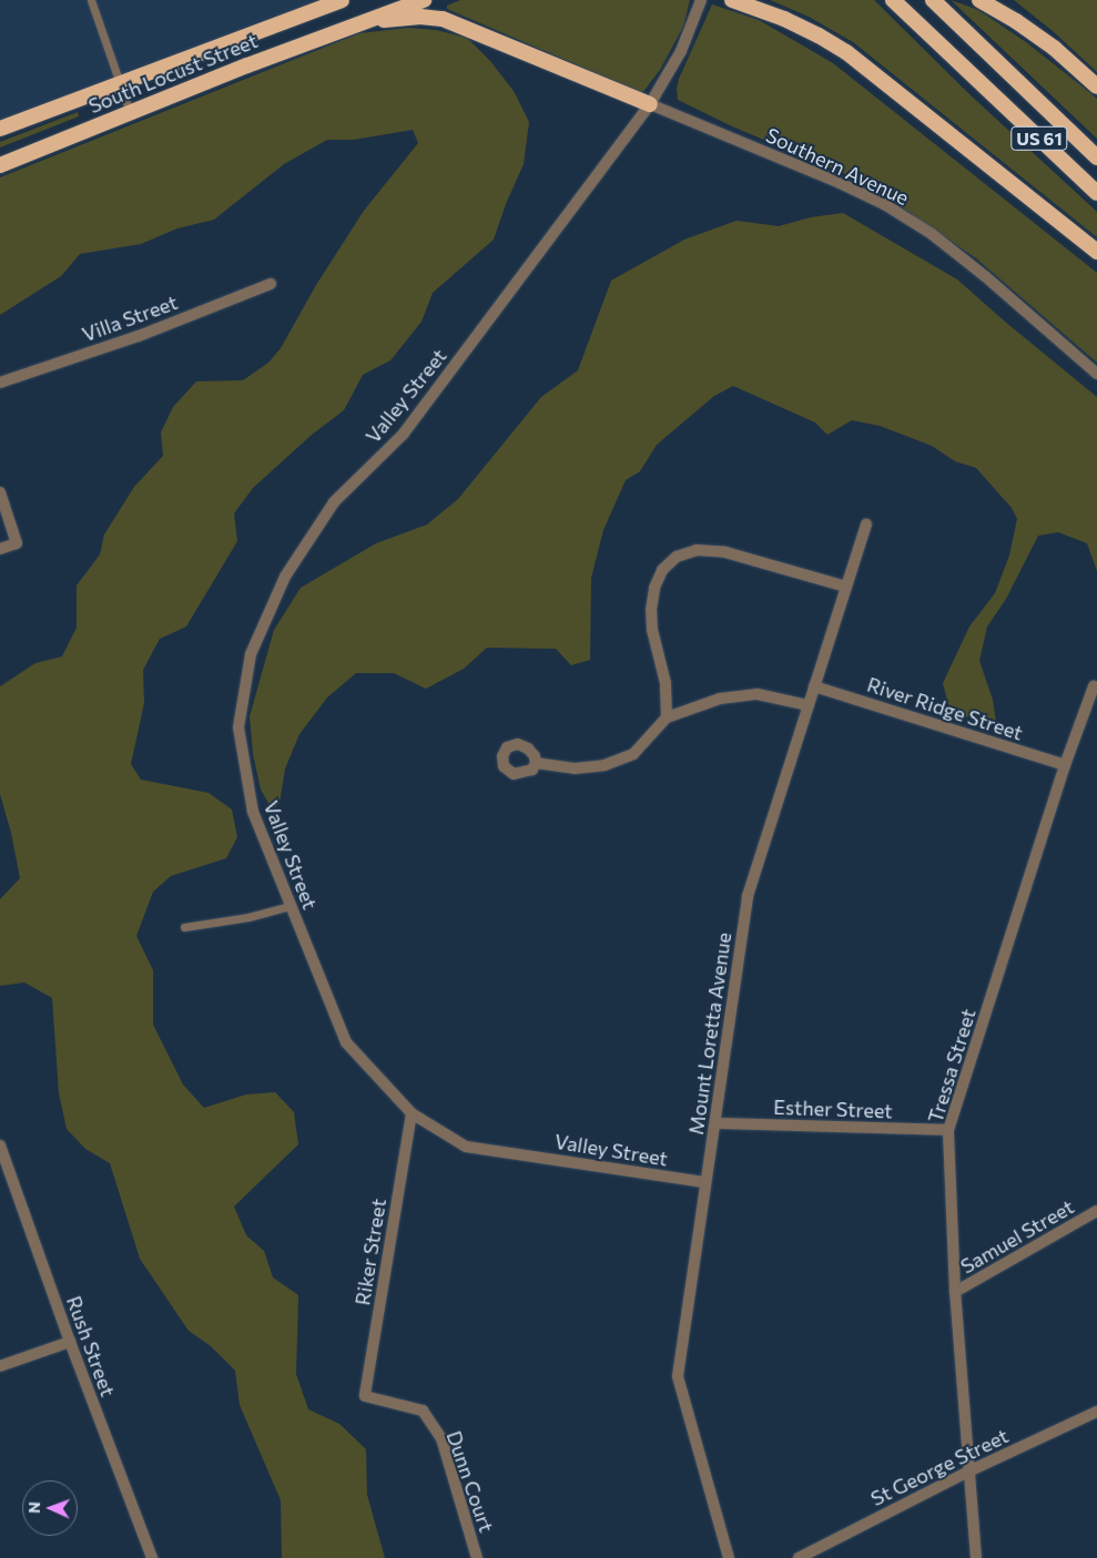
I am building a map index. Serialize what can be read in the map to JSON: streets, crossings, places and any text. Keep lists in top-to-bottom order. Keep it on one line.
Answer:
{"streets":{"highway":["South Locust Street","US 61"],"street":["Southern Avenue","Villa Street","Valley Street","River Ridge Street","Mount Loretta Avenue","Tressa Street","Esther Street","Samuel Street","Riker Street","Rush Street","St George Street","Dunn Court"]},"crossings":[["Southern Avenue","Valley Street"],["Valley Street","Mount Loretta Avenue"],["Valley Street","Riker Street"],["River Ridge Street","Mount Loretta Avenue"],["River Ridge Street","Tressa Street"],["Mount Loretta Avenue","Esther Street"],["Tressa Street","Esther Street"],["Tressa Street","Samuel Street"],["Tressa Street","St George Street"],["Riker Street","Dunn Court"]],"north":"left"}
